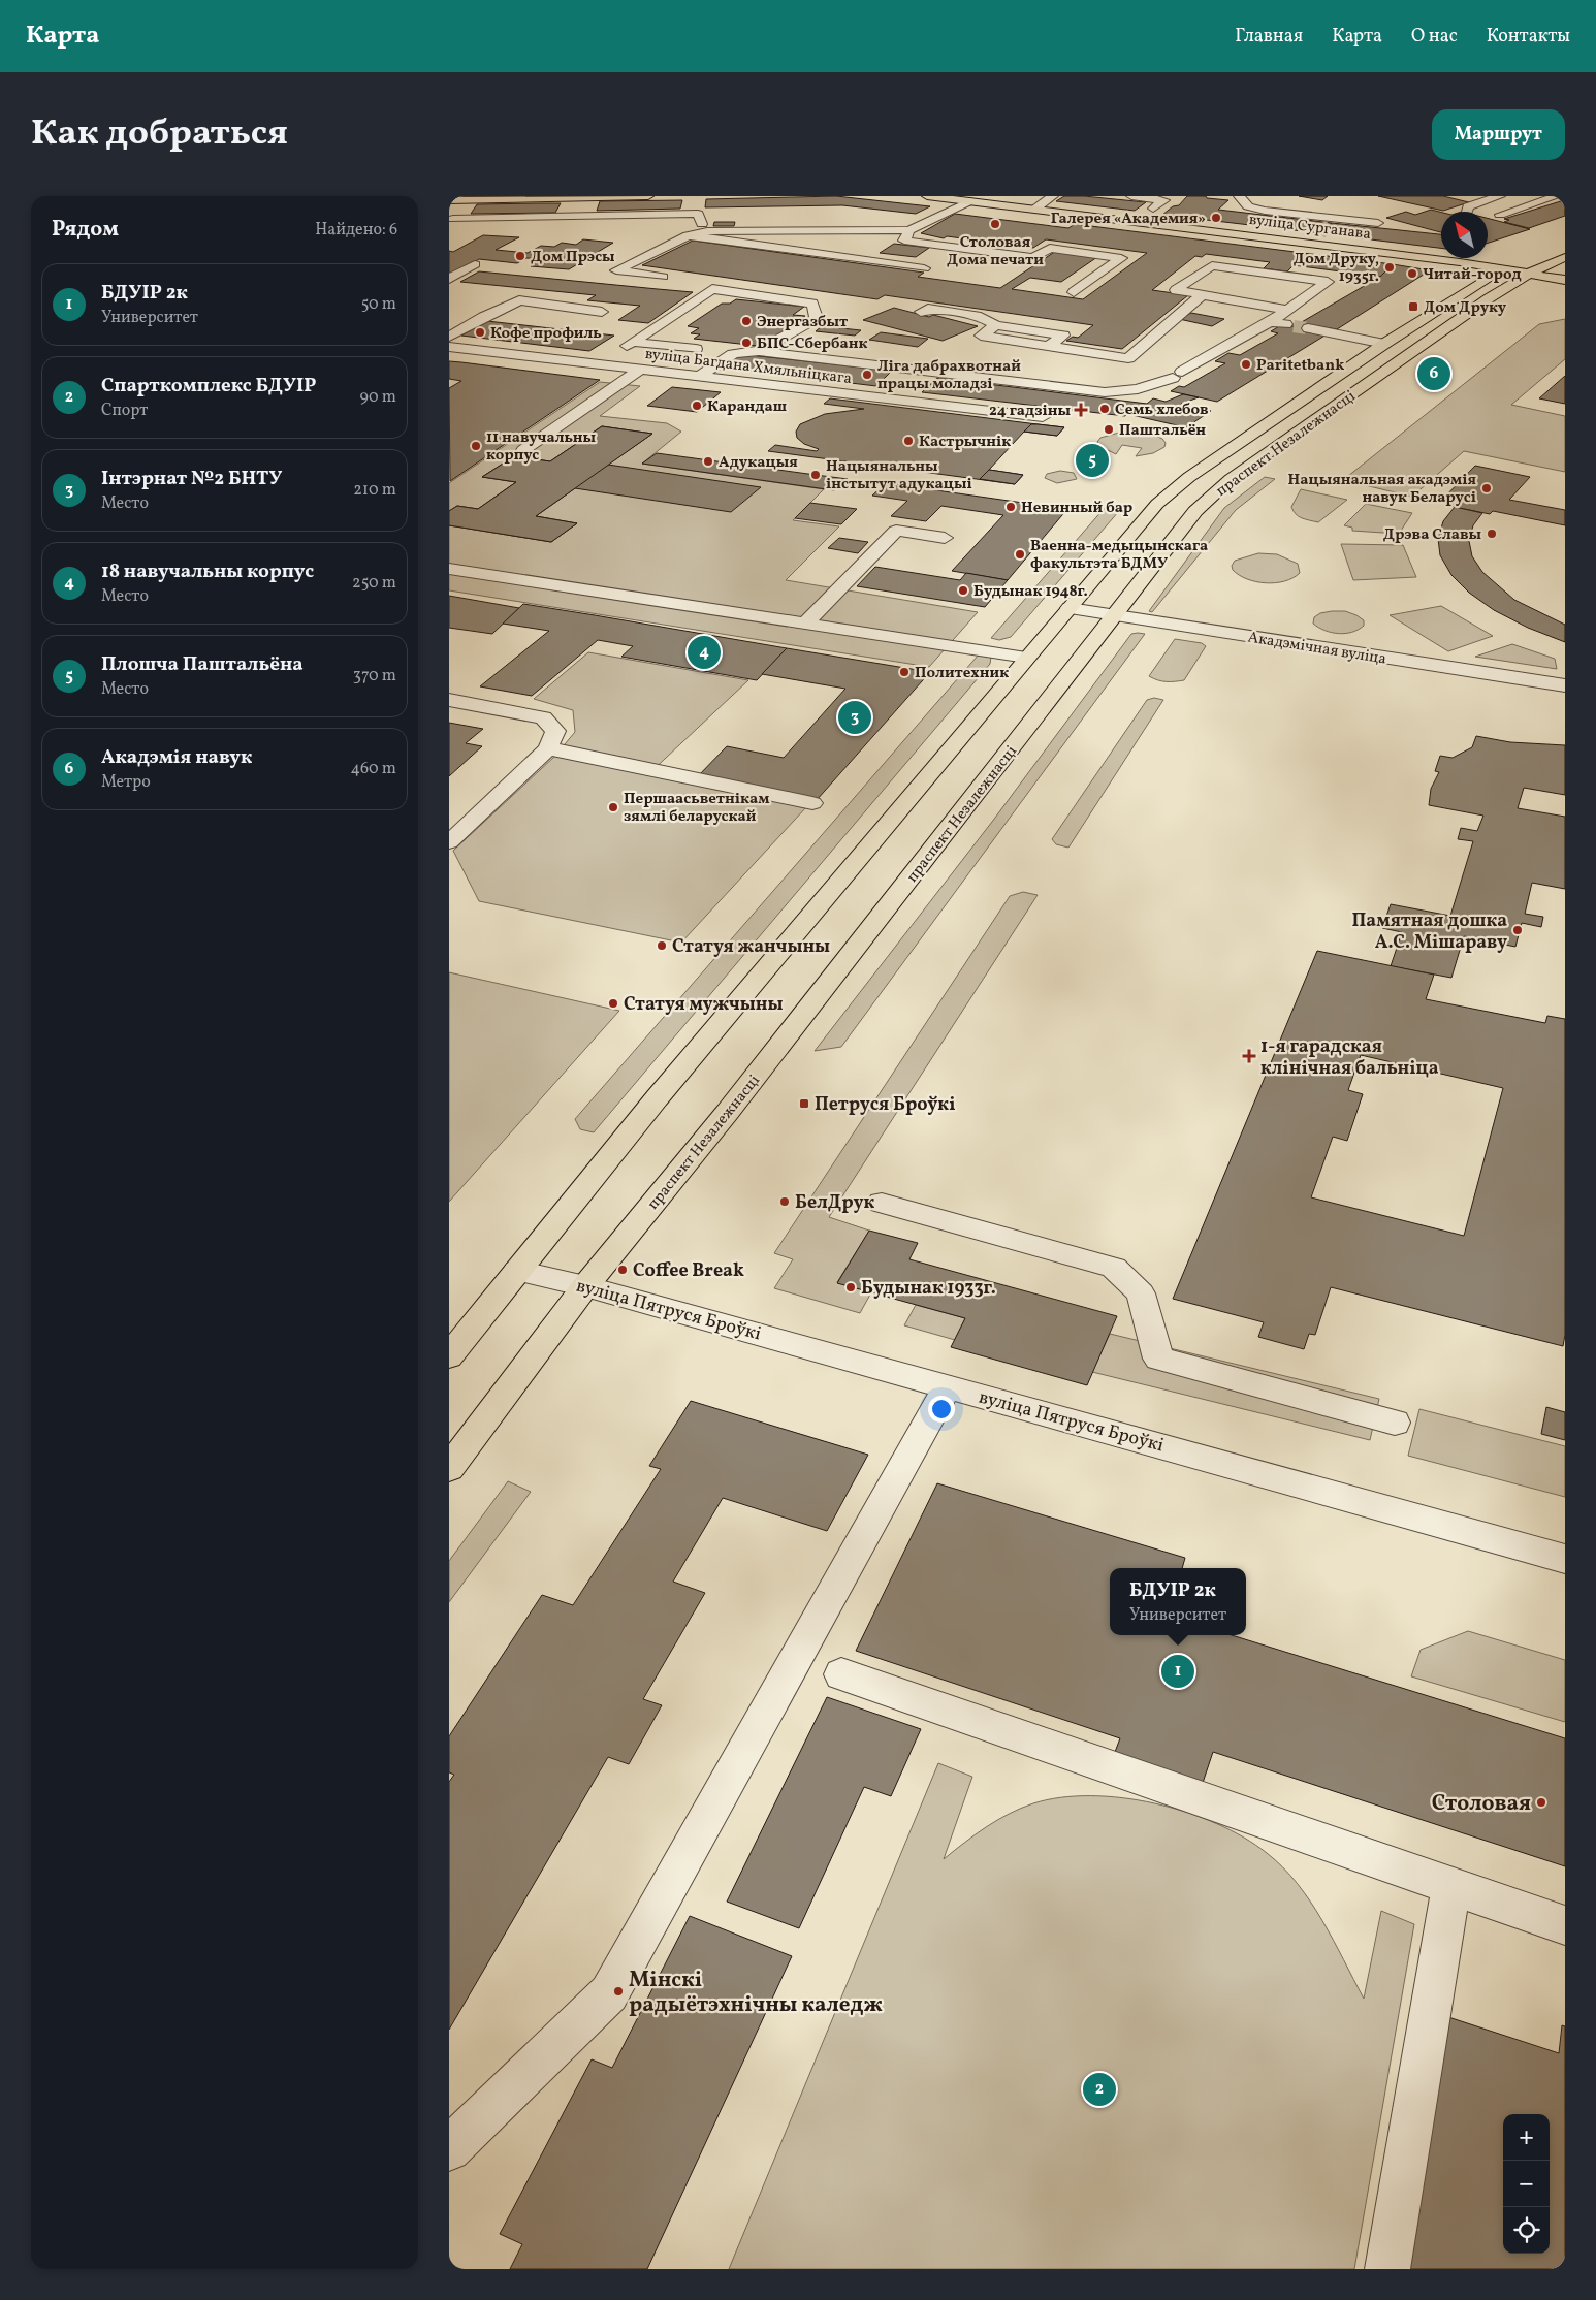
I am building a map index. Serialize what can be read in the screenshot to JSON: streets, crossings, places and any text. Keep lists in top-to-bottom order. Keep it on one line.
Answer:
{"streets":{"main road":["вуліца Сурганава","праспект Незалежнасці"],"street":["вуліца Багдана Хмяльніцкага","Акадэмічная вуліца","вуліца Пятруся Броўкі"]},"crossings":[["вуліца Сурганава","праспект Незалежнасці"],["праспект Незалежнасці","Акадэмічная вуліца"],["праспект Незалежнасці","вуліца Пятруся Броўкі"]],"places":{"other":["Галерея «Академия»","Столовая Дома печати","Дом Прэсы","Дом Друку, 1935г.","Читай-город","Энергазбыт","Кофе профиль","БПС-Сбербанк","Paritetbank","Ліга дабрахвотнай працы моладзі","Карандаш","Семь хлебов","Паштальён","Кастрычнік","11 навучальны корпус","Адукацыя","Нацыянальны інстытут адукацыі","Нацыянальная акадэмія навук Беларусі","Невинный бар","Дрэва Славы","Ваенна-медыцынскага факультэта БДМУ","Будынак 1948г.","Политехник","Першаасьветнікам зямлі беларускай","Памятная дошка А.С. Мішараву","Статуя жанчыны","Статуя мужчыны","БелДрук","Coffee Break","Будынак 1933г.","Столовая","Мінскі радыётэхнічны каледж"],"transit":["Дом Друку","Петруся Броўкі"],"health":["24 гадзіны","1-я гарадская клінічная бальніца"]},"north":"top left","page":{"header":"Карта","nav":["Главная","Карта","О нас","Контакты"],"title":"Как добраться","buttons":"Маршрут","heading":["Рядом","Найдено: 6"],"list":[{"mark":"1","name":"БДУІР 2к","note":"Университет","value":"50 m"},{"mark":"2","name":"Спарткомплекс БДУІР","note":"Спорт","value":"90 m"},{"mark":"3","name":"Інтэрнат №2 БНТУ","note":"Место","value":"210 m"},{"mark":"4","name":"18 навучальны корпус","note":"Место","value":"250 m"},{"mark":"5","name":"Плошча Паштальёна","note":"Место","value":"370 m"},{"mark":"6","name":"Акадэмія навук","note":"Метро","value":"460 m"}],"pins":["6","5","4","3","1","2"],"popup":["БДУІР 2к","Университет"],"map_buttons":["+","−"]}}
